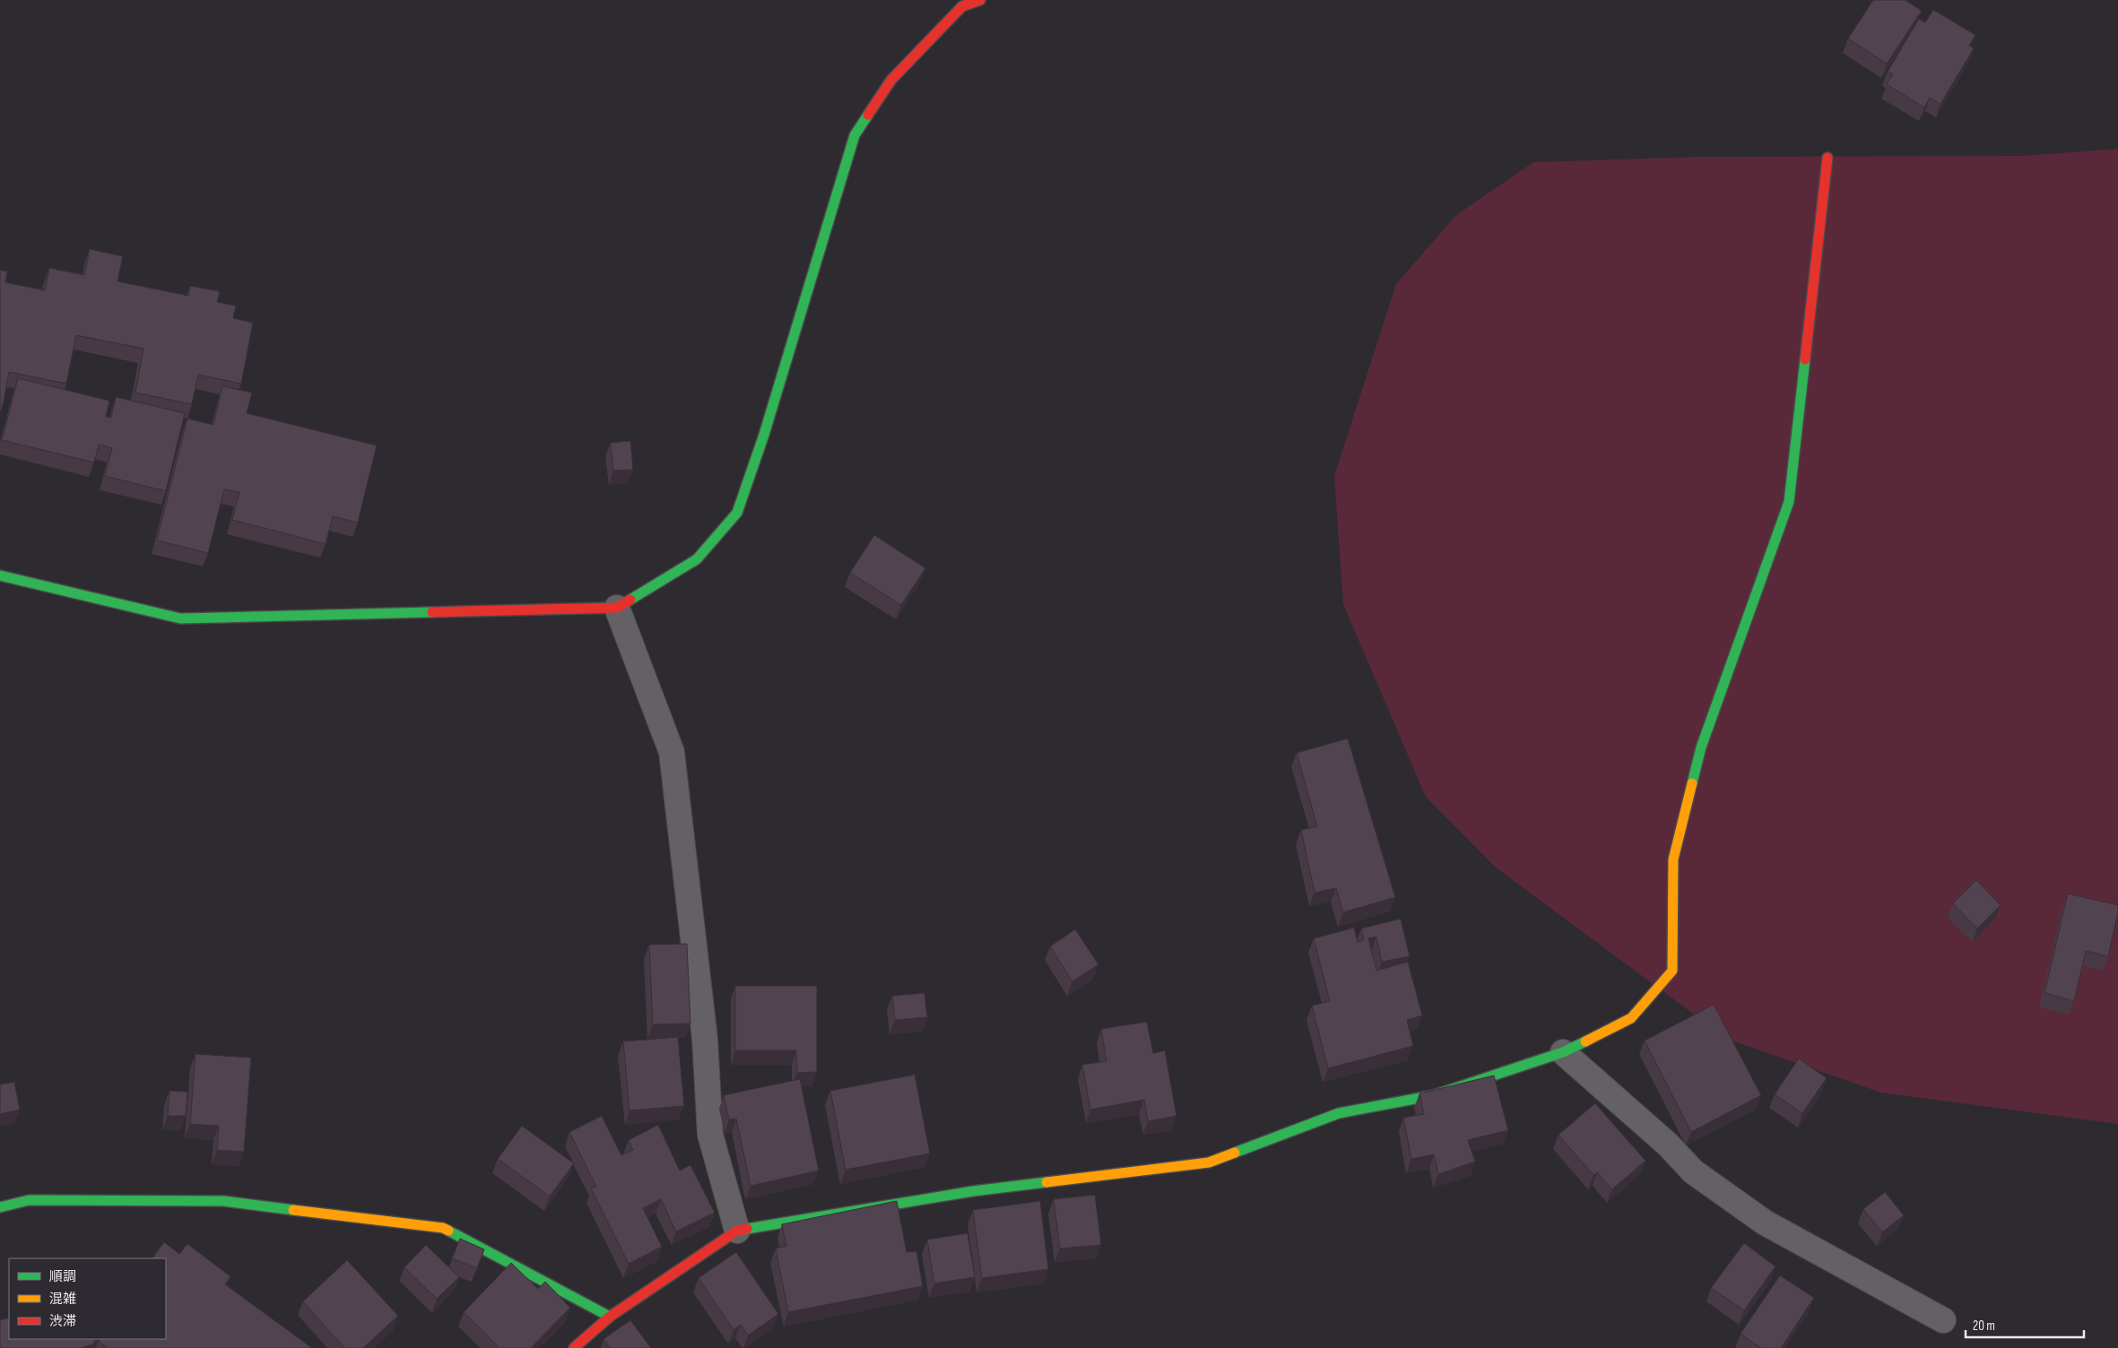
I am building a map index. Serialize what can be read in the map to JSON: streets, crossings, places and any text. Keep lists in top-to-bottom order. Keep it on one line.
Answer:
{"legend":["順調","混雑","渋滞"],"scale_bar":"20 m"}
